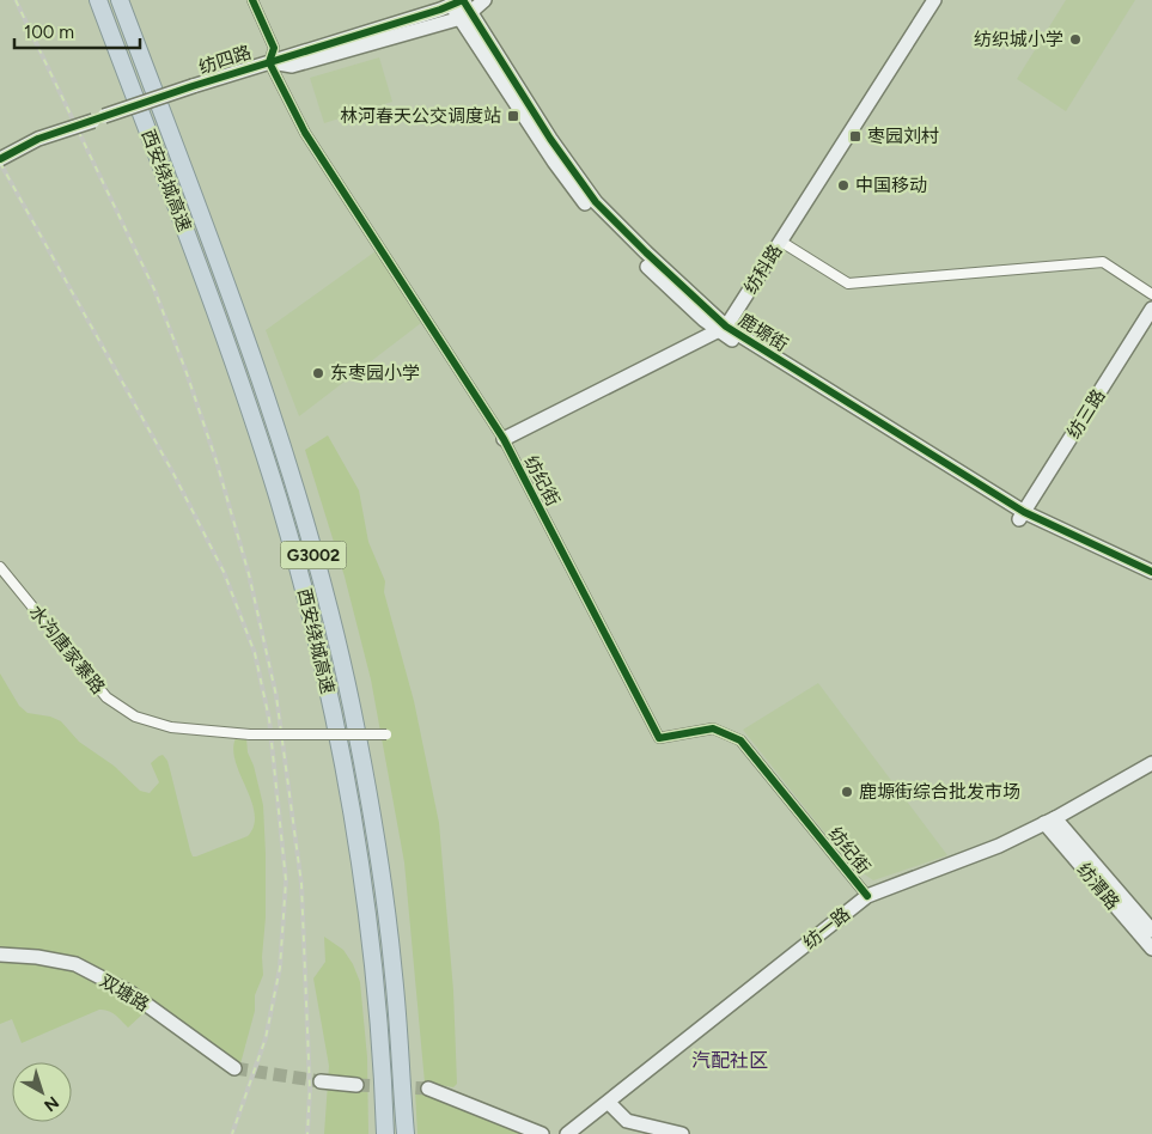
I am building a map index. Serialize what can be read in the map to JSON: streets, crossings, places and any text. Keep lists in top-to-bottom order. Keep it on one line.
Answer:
{"streets":{"highway":["西安绕城高速","G3002"],"street":["纺四路","纺科路","鹿塬街","纺三路","纺纪街","水沟唐家寨路","纺渭路","纺一路","双塘路"]},"crossings":[["纺四路","鹿塬街"],["纺四路","纺纪街"],["纺科路","鹿塬街"],["鹿塬街","纺三路"],["纺纪街","纺一路"],["纺渭路","纺一路"]],"districts":["汽配社区"],"places":{"other":["纺织城小学","中国移动","东枣园小学","鹿塬街综合批发市场"],"transit":["林河春天公交调度站","枣园刘村"]},"scale_bar":"100 m","north":"bottom right"}
